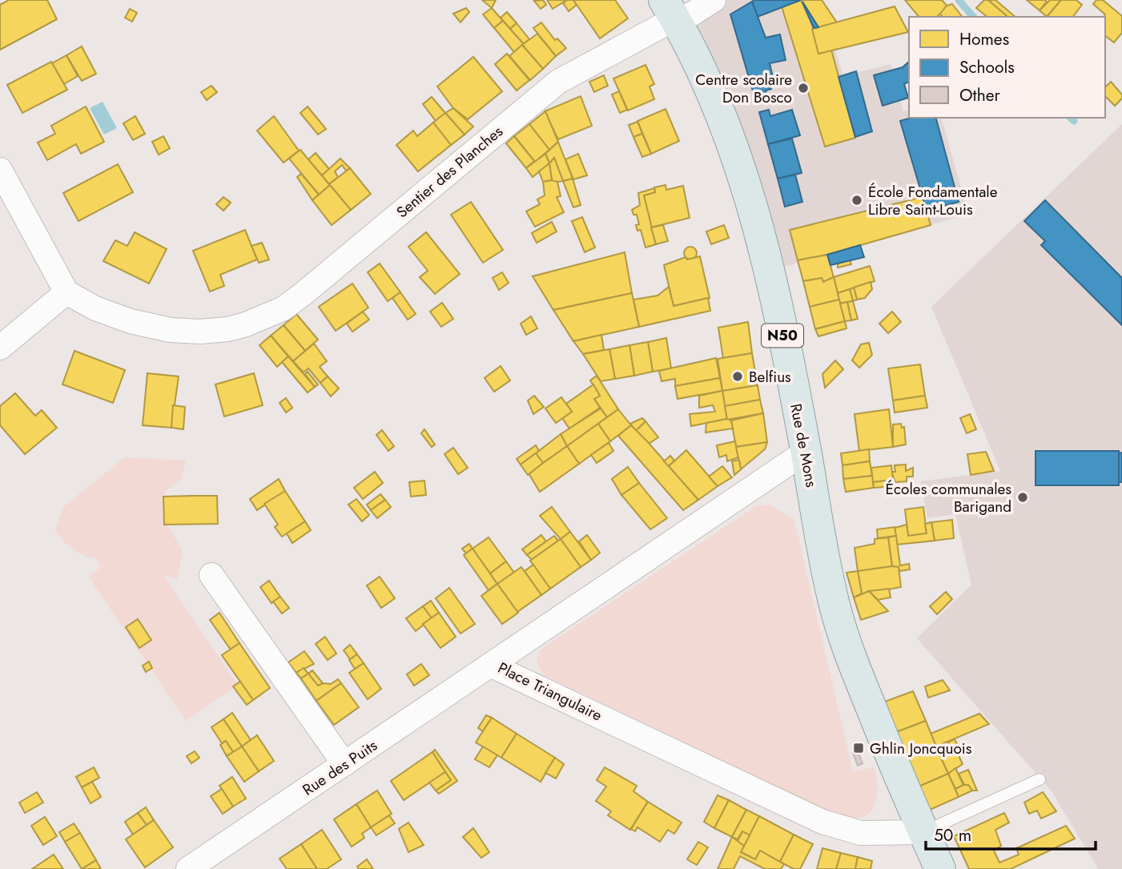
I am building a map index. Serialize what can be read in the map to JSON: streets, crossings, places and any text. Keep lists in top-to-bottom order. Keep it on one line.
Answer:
{"streets":{"main road":["N50","Rue de Mons"],"street":["Sentier des Planches","Place Triangulaire","Rue des Puits"]},"crossings":[["Sentier des Planches","Rue de Mons"],["Rue de Mons","Place Triangulaire"],["Place Triangulaire","Rue des Puits"]],"places":{"other":["Centre scolaire Don Bosco","École Fondamentale Libre Saint-Louis","Belfius","Écoles communales Barigand"],"transit":["Ghlin Joncquois"]},"legend":["Homes","Schools","Other"],"scale_bar":"50 m"}
